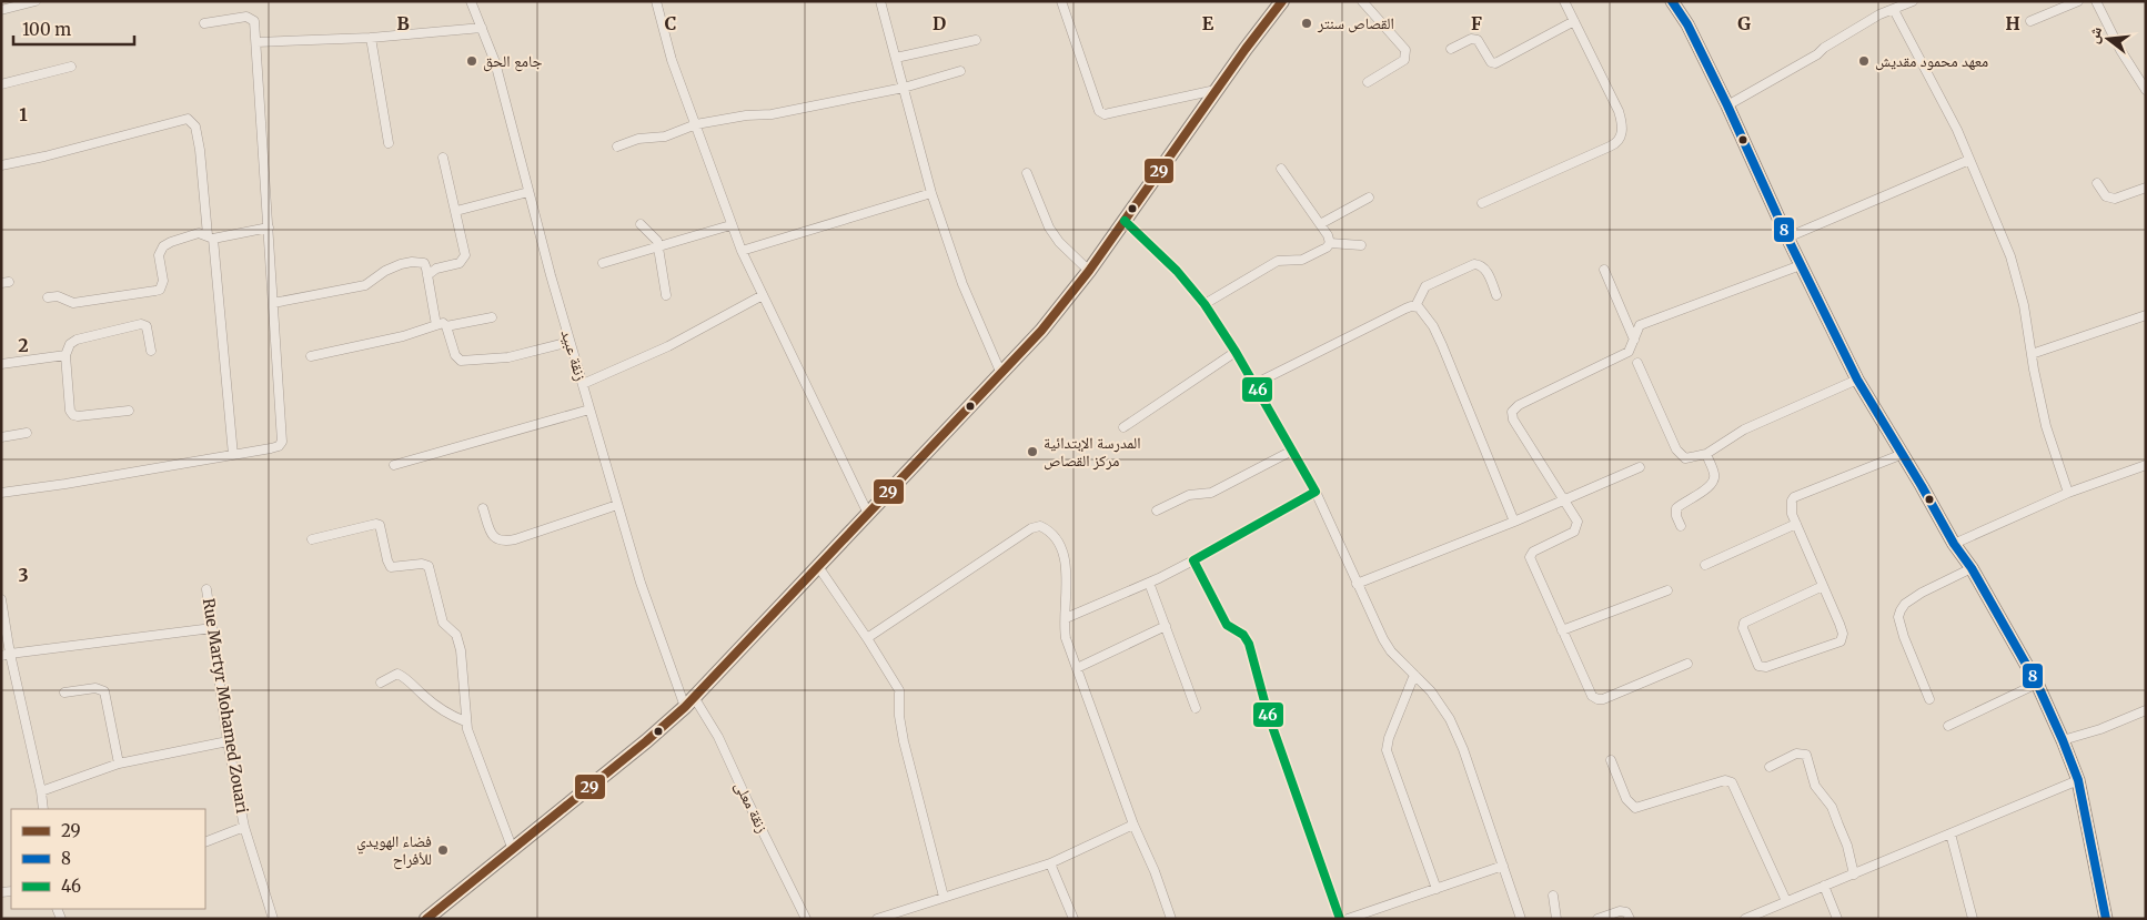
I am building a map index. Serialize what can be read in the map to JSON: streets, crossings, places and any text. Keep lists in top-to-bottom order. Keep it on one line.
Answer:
{"streets":{"street":["زنقة عبيد","Rue Martyr Mohamed Zouari","زنقة معلى"]},"crossings":[["زنقة عبيد","زنقة معلى"]],"places":["القصاص سنتر","جامع الحق","معهد محمود مقديش","المدرسة الإبتدائية مركز القصاص","فضاء الهويدي للأفراح"],"lines":["transit line 29","transit line 8","transit line 46"],"legend":["29","8","46"],"scale_bar":"100 m","north":"left","grid":{"columns":["B","C","D","E","F","G","H"],"rows":["1","2","3"]}}
